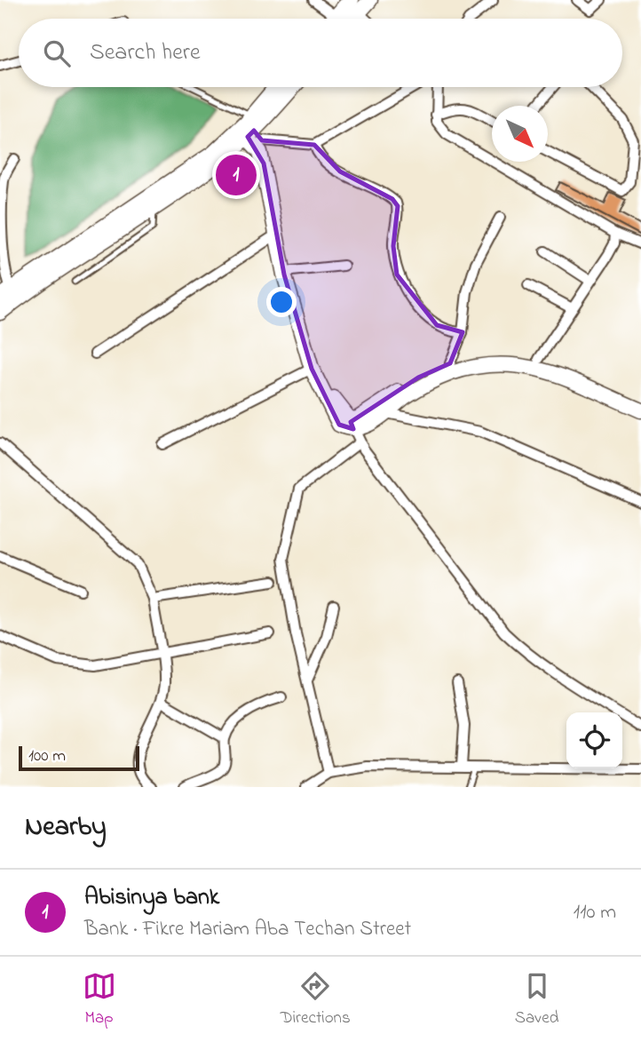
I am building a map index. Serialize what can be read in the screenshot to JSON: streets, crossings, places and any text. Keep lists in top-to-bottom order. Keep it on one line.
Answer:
{"scale_bar":"100 m","north":"bottom right","page":{"search":"Search here","pins":"1","scale":"100 m","heading":"Nearby","list":[{"mark":"1","name":"Abisinya bank","note":"Bank · Fikre Mariam Aba Techan Street","value":"110 m"}],"nav":["Map","Directions","Saved"]}}
